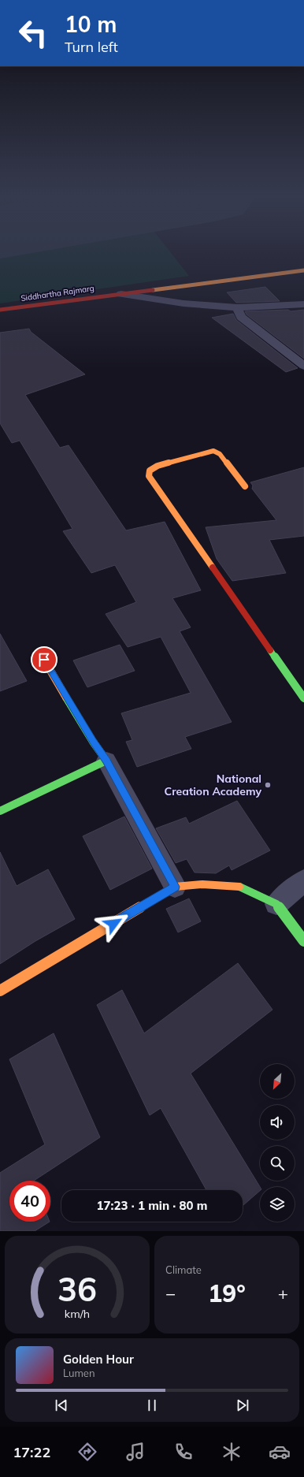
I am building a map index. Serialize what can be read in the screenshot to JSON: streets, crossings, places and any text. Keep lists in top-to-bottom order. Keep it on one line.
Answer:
{"streets":{"main road":["Siddhartha Rajmarg"]},"places":["National Creation Academy"],"north":"bottom left","page":{"turn":["10 m","Turn left"],"limit":"40","trip":"17:23 · 1 min · 80 m","tile":"Climate","heat":["−","19°","+"],"song":["Golden Hour","Lumen"],"tabs":"17:22","gauge":["36","km/h"]}}
